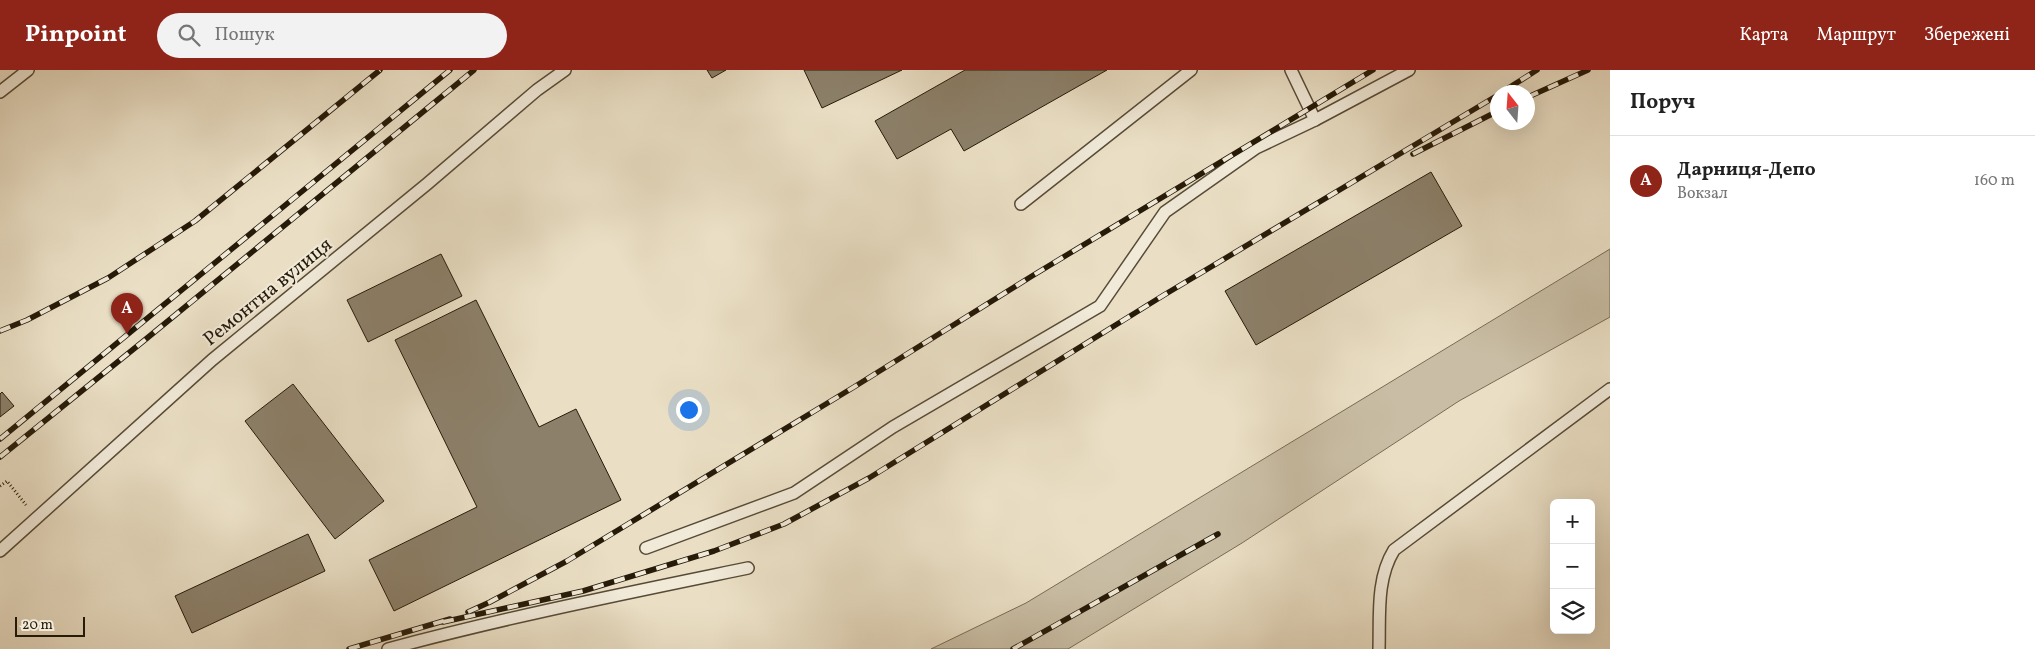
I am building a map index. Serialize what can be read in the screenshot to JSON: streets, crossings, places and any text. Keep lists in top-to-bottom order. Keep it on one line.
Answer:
{"streets":{"lane":["Ремонтна вулиця"]},"scale_bar":"20 m","north":"top","page":{"header":"Pinpoint","search":"Пошук","nav":["Карта","Маршрут","Збережені"],"heading":"Поруч","list":[{"mark":"A","name":"Дарниця-Депо","note":"Вокзал","value":"160 m"}],"pins":"A","map_buttons":["+","−"],"scale":"20 m"}}
